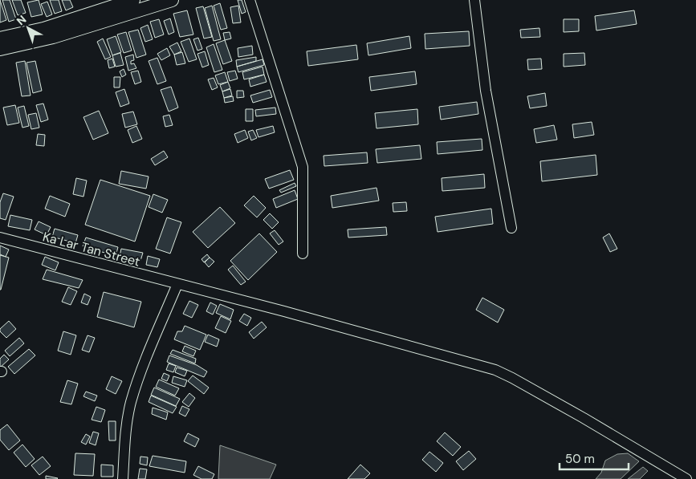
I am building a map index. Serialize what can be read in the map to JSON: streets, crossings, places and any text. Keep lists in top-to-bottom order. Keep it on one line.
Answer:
{"streets":{"street":["Ka Lar Tan Street"]},"scale_bar":"50 m","north":"top left"}
